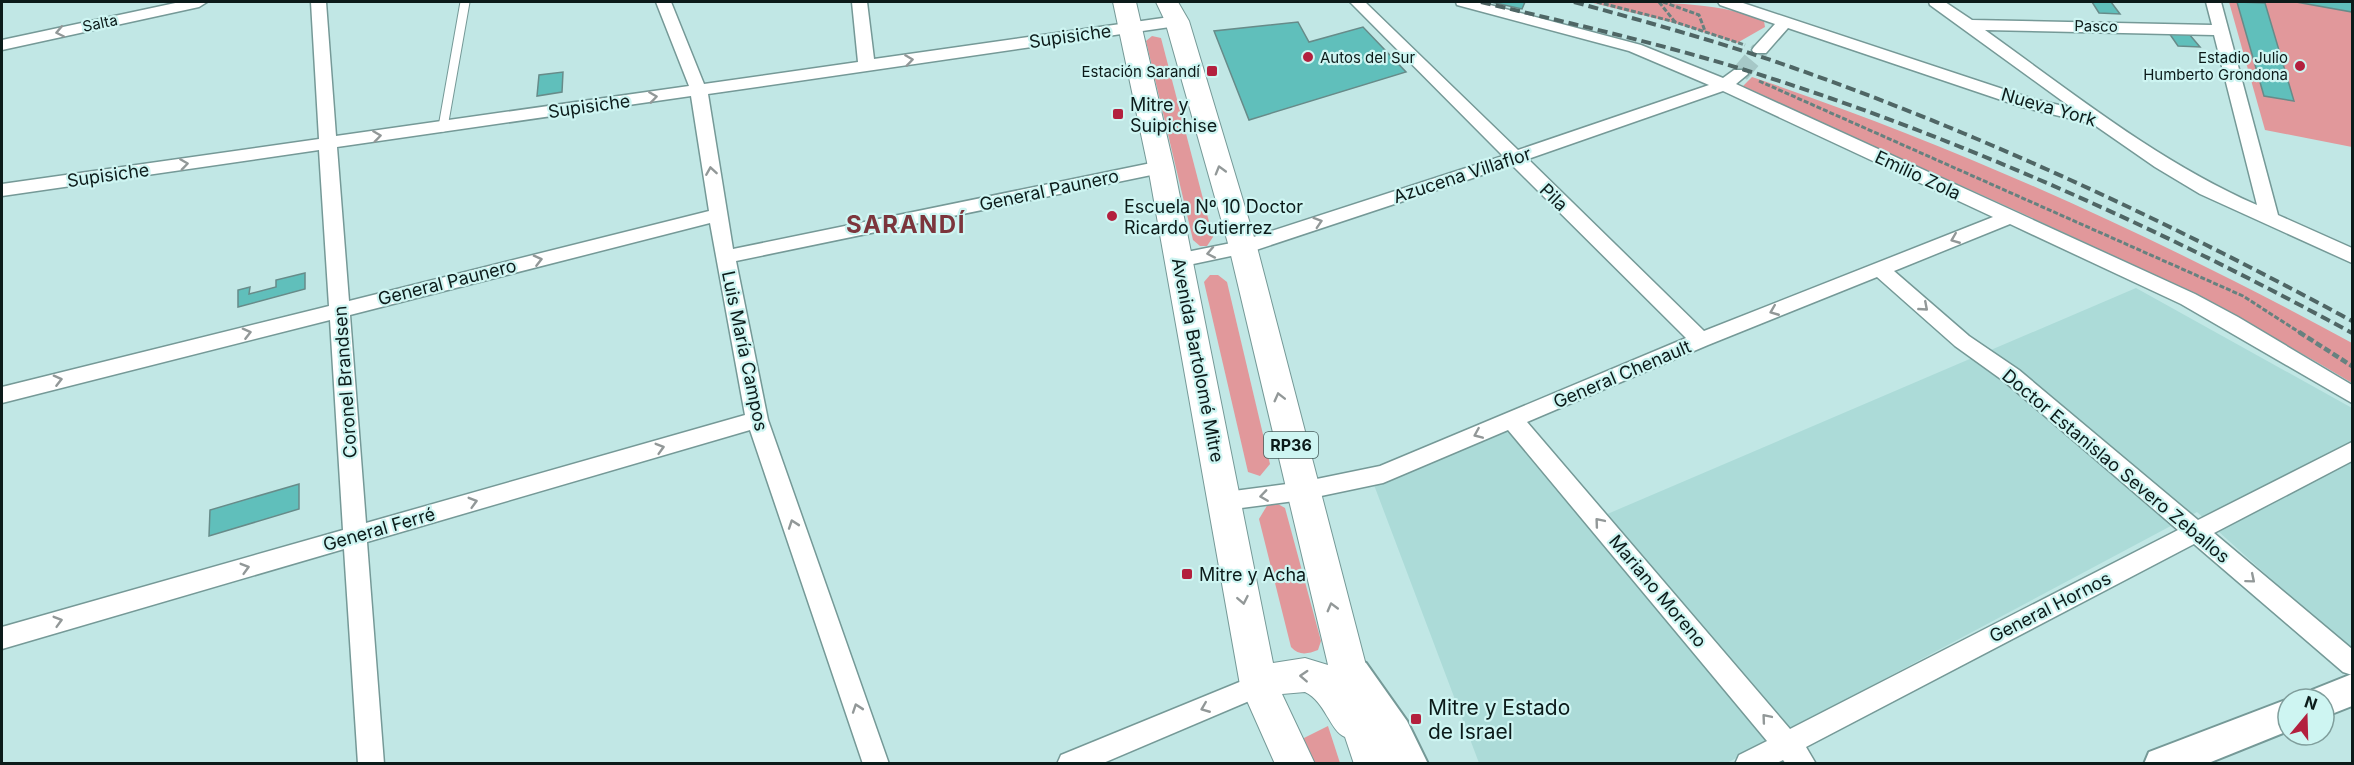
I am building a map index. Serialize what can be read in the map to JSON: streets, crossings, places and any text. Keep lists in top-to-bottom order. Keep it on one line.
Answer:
{"streets":{"main road":["Avenida Bartolomé Mitre","RP36"],"street":["Salta","Pasco","Supisiche","Nueva York","Azucena Villaflor","Emilio Zola","General Paunero","Pila","Luis María Campos","General Chenault","Coronel Brandsen","Doctor Estanislao Severo Zeballos","General Ferré","Mariano Moreno","General Hornos"]},"crossings":[["Supisiche","Luis María Campos"],["Supisiche","Avenida Bartolomé Mitre"],["Supisiche","Coronel Brandsen"],["Supisiche","RP36"],["Azucena Villaflor","Emilio Zola"],["Azucena Villaflor","Pila"],["Azucena Villaflor","Avenida Bartolomé Mitre"],["Azucena Villaflor","RP36"],["Emilio Zola","General Chenault"],["General Paunero","Luis María Campos"],["General Paunero","Avenida Bartolomé Mitre"],["General Paunero","Coronel Brandsen"],["Pila","General Chenault"],["Luis María Campos","General Ferré"],["Avenida Bartolomé Mitre","General Chenault"],["General Chenault","RP36"],["General Chenault","Doctor Estanislao Severo Zeballos"],["General Chenault","Mariano Moreno"],["Coronel Brandsen","General Ferré"],["Doctor Estanislao Severo Zeballos","General Hornos"],["Mariano Moreno","General Hornos"]],"one_way":["Salta","Supisiche","General Paunero","Luis María Campos","General Chenault","Doctor Estanislao Severo Zeballos","General Ferré","Mariano Moreno"],"districts":["SARANDÍ"],"places":{"other":["Autos del Sur","Estadio Julio Humberto Grondona","Escuela Nº 10 Doctor Ricardo Gutierrez"],"transit":["Estación Sarandí","Mitre y Suipichise","Mitre y Acha","Mitre y Estado de Israel"]},"north":"top"}
